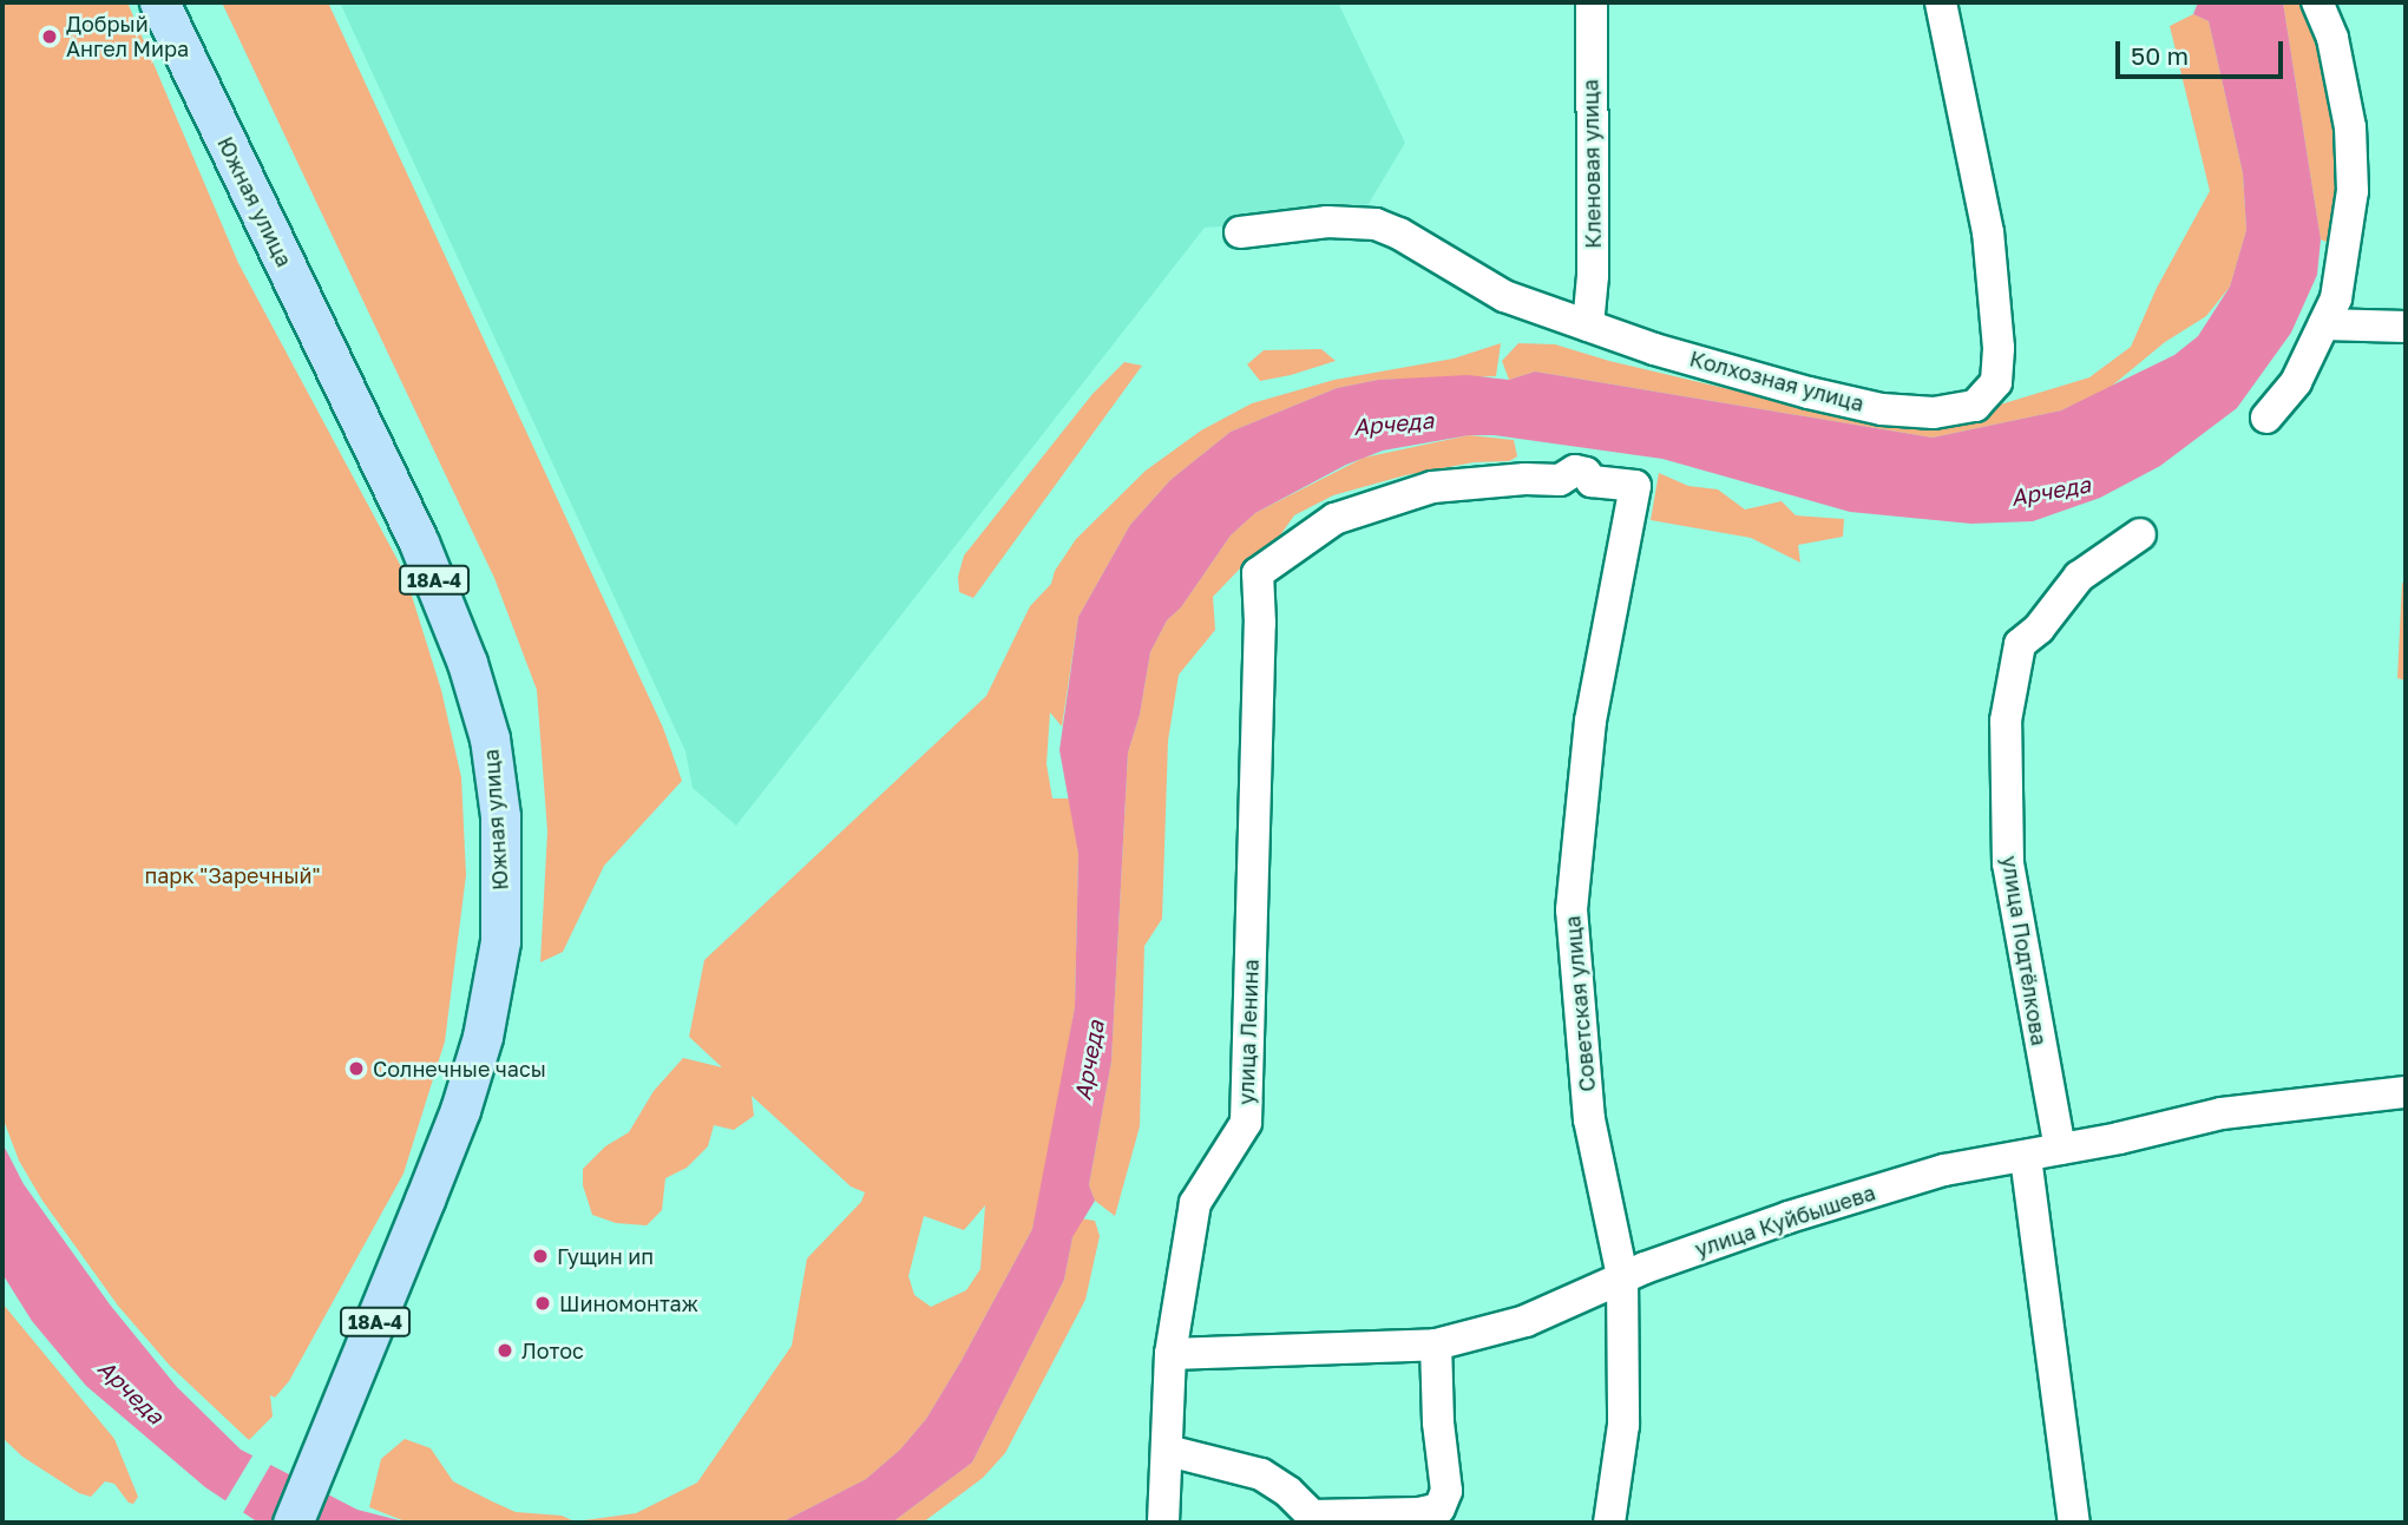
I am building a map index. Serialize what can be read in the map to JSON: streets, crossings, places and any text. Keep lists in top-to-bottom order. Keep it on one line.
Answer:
{"streets":{"main road":["Южная улица","18А-4"],"street":["Кленовая улица","Колхозная улица","улица Подтёлкова","Советская улица","улица Ленина","улица Куйбышева"]},"crossings":[["Кленовая улица","Колхозная улица"],["улица Подтёлкова","улица Куйбышева"],["Советская улица","улица Ленина"],["Советская улица","улица Куйбышева"],["улица Ленина","улица Куйбышева"]],"water":["Арчеда"],"parks":["парк \"Заречный\""],"places":["Добрый Ангел Мира","Солнечные часы","Гущин ип","Шиномонтаж","Лотос"],"scale_bar":"50 m"}
